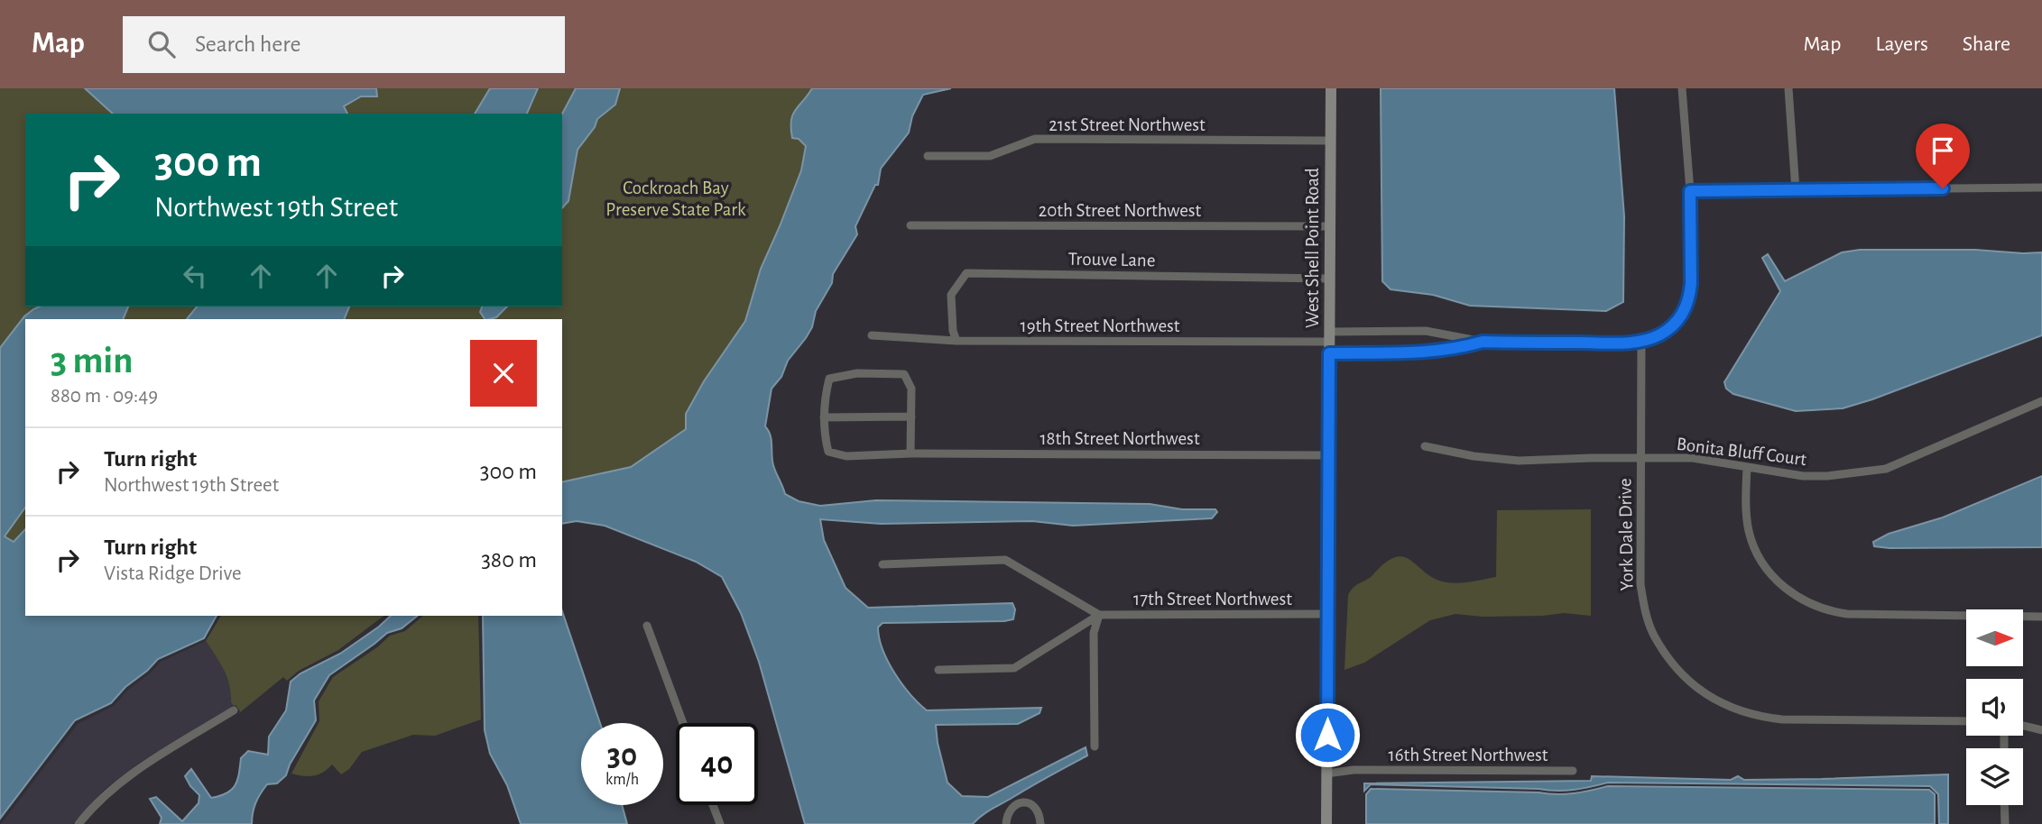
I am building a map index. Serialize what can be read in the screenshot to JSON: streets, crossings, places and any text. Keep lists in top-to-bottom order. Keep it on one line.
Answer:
{"streets":{"street":["21st Street Northwest","20th Street Northwest","West Shell Point Road","Trouve Lane","19th Street Northwest","18th Street Northwest","Bonita Bluff Court","York Dale Drive","17th Street Northwest","16th Street Northwest"]},"crossings":[["21st Street Northwest","West Shell Point Road"],["20th Street Northwest","West Shell Point Road"],["West Shell Point Road","Trouve Lane"],["West Shell Point Road","19th Street Northwest"],["West Shell Point Road","18th Street Northwest"],["West Shell Point Road","17th Street Northwest"],["West Shell Point Road","16th Street Northwest"],["Trouve Lane","19th Street Northwest"],["Bonita Bluff Court","York Dale Drive"]],"parks":["Cockroach Bay Preserve State Park"],"north":"right","page":{"header":"Map","search":"Search here","nav":["Map","Layers","Share"],"turn":["300 m","Northwest 19th Street"],"heading":["3 min","880 m · 09:49"],"list":[{"name":"Turn right","note":"Northwest 19th Street","value":"300 m"},{"name":"Turn right","note":"Vista Ridge Drive","value":"380 m"}],"speed":"30 km/h","limit":"40"}}
